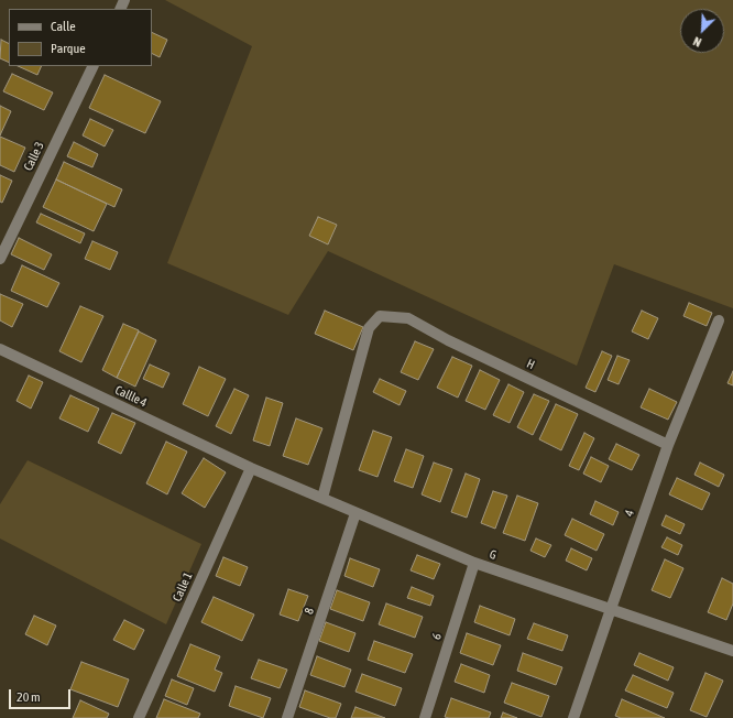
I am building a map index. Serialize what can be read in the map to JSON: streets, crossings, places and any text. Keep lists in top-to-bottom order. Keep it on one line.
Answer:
{"streets":{"street":["Calle 3","H","Callle 4","4","G","Calle 1","8","6"]},"crossings":[["H","4"],["H","G"],["Callle 4","G"],["Callle 4","Calle 1"],["4","G"],["G","Calle 1"],["G","8"],["G","6"]],"legend":["Calle","Parque"],"scale_bar":"20 m","north":"bottom left"}
